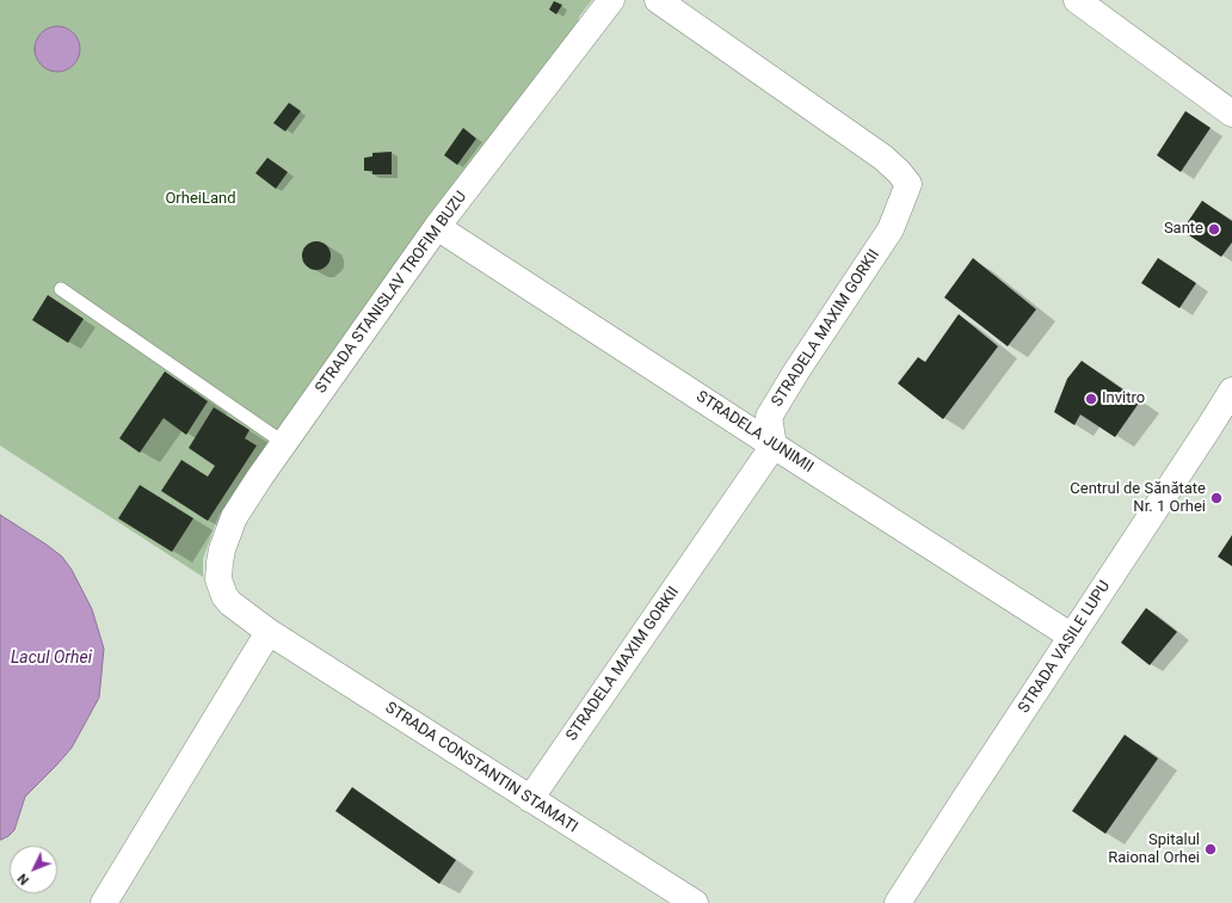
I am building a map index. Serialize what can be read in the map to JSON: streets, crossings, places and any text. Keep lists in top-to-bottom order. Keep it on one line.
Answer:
{"streets":{"street":["STRADA STANISLAV TROFIM BUZU","STRADELA MAXIM GORKII","STRADELA JUNIMII","STRADA VASILE LUPU","STRADA CONSTANTIN STAMATI"]},"crossings":[["STRADA STANISLAV TROFIM BUZU","STRADELA JUNIMII"],["STRADA STANISLAV TROFIM BUZU","STRADA CONSTANTIN STAMATI"],["STRADELA MAXIM GORKII","STRADELA JUNIMII"],["STRADELA MAXIM GORKII","STRADA CONSTANTIN STAMATI"],["STRADELA JUNIMII","STRADA VASILE LUPU"]],"water":["Lacul Orhei"],"parks":["OrheiLand"],"places":["Sante","Invitro","Centrul de Sănătate Nr. 1 Orhei","Spitalul Raional Orhei"],"north":"bottom left"}
